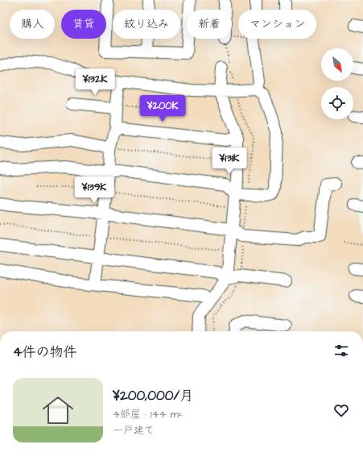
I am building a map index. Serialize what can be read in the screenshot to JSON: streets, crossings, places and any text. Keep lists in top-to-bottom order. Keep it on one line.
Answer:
{"north":"bottom right","page":{"chip":["購入","賃貸","絞り込み","新着","マンション"],"price":["¥132K","¥200K","¥131K","¥139K"],"heading":"4件の物件","list":[{"name":"¥200,000/月","note":"4部屋 · 144 m² · 一戸建て"}]}}
